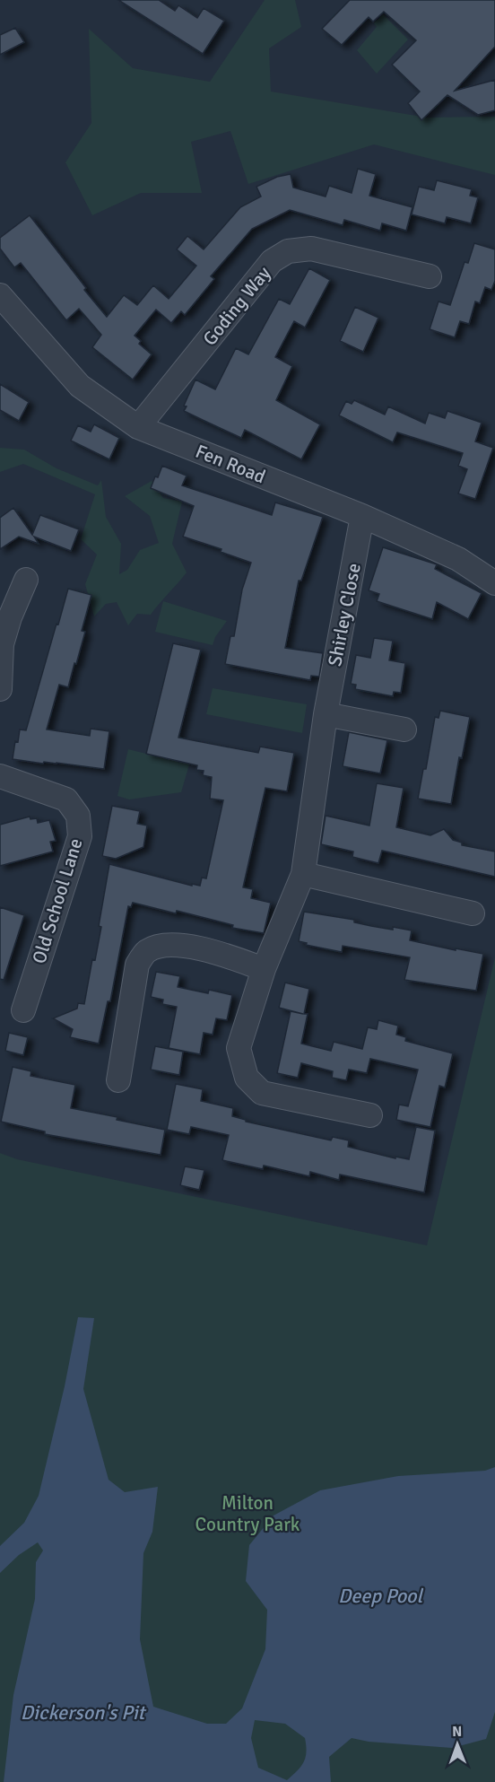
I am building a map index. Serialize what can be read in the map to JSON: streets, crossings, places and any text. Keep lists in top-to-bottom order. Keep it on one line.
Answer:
{"streets":{"street":["Goding Way","Fen Road","Shirley Close","Old School Lane"]},"crossings":[["Goding Way","Fen Road"],["Fen Road","Shirley Close"]],"water":["Deep Pool","Dickerson's Pit"],"parks":["Milton Country Park"],"north":"top"}
